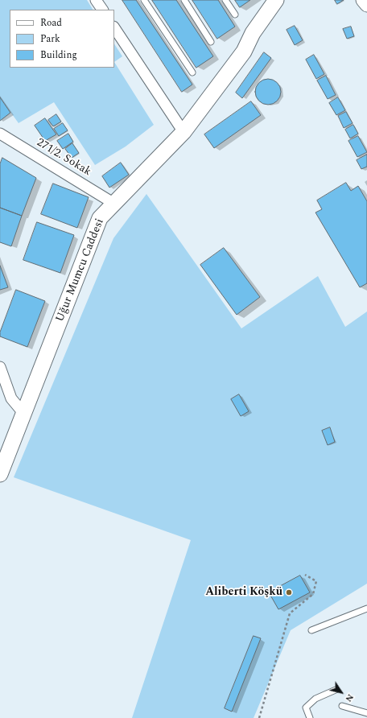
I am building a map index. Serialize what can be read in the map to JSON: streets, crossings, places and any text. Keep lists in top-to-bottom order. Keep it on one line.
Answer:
{"streets":{"main road":["Uğur Mumcu Caddesi"],"street":["271/2. Sokak"]},"crossings":[["271/2. Sokak","Uğur Mumcu Caddesi"]],"places":["Aliberti Köşkü"],"legend":["Road","Park","Building"],"north":"bottom right"}
